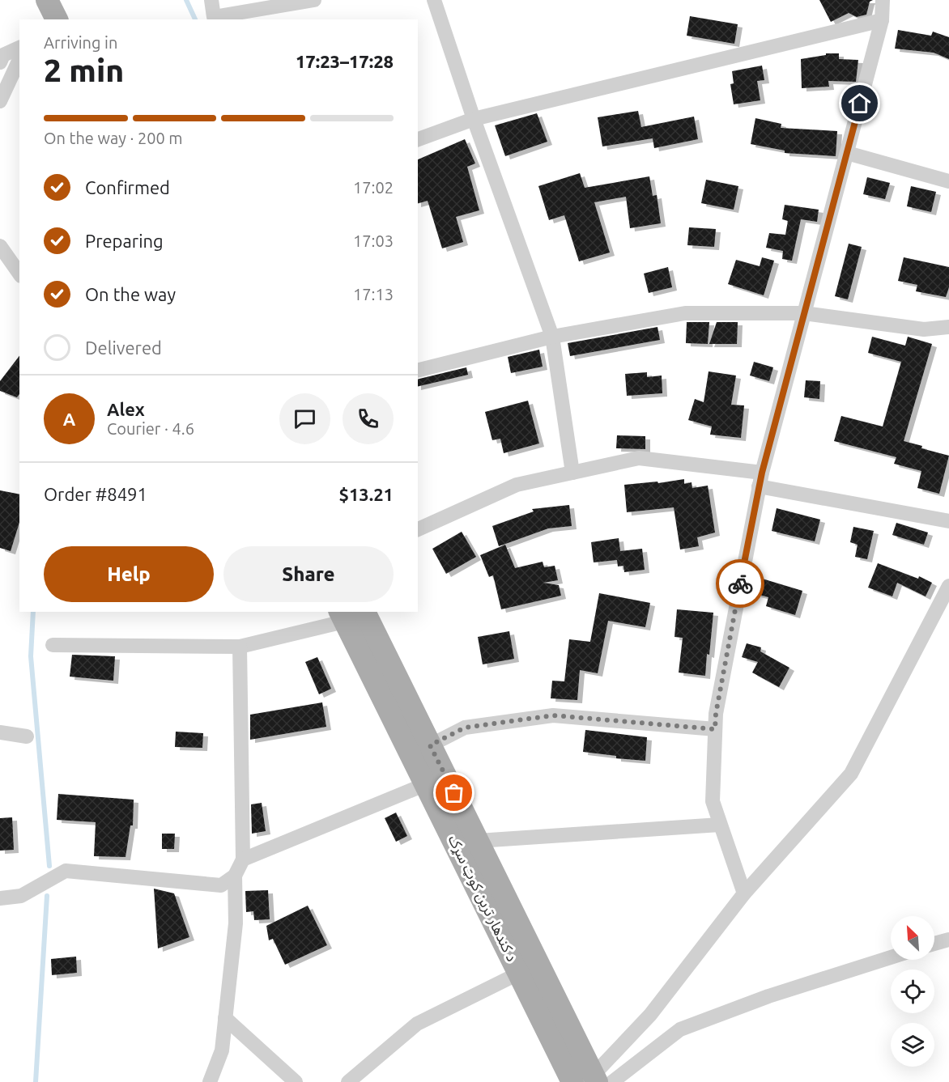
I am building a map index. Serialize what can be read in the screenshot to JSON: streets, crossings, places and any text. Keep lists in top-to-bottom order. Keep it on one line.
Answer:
{"streets":{"main road":["د کندهار ترين کوټ سړک"]},"north":"top left","page":{"heading":["2 min","Arriving in","17:23–17:28"],"panel":["Alex","Courier · 4.6","Order #8491","$13.21"],"bar":"On the way · 200 m","list":[["Confirmed","17:02"],["Preparing","17:03"],["On the way","17:13"],"Delivered"],"round":"A","buttons":["Help","Share"]}}
